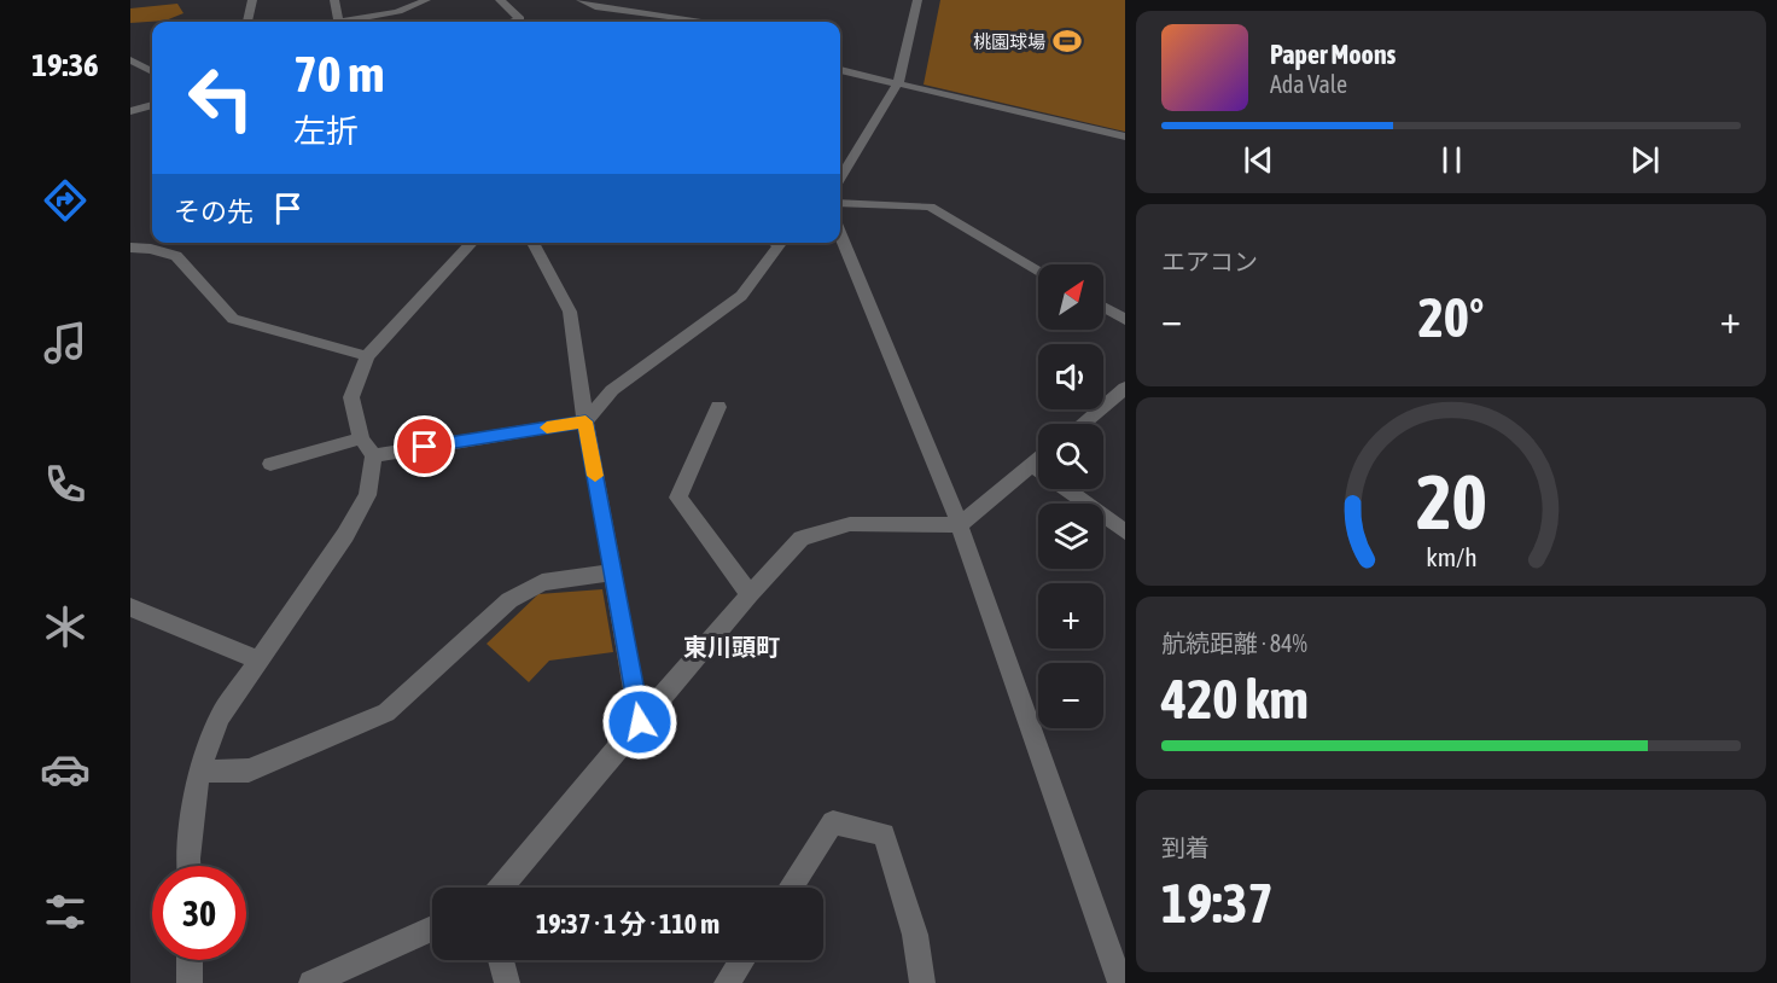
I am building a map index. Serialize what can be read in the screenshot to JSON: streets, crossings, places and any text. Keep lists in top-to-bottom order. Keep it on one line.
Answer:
{"districts":["東川頭町"],"places":{"sports":["桃園球場"]},"north":"top right","page":{"tabs":"19:36","turn":["70 m","左折"],"song":["Paper Moons","Ada Vale"],"then":"その先","tile":["エアコン",["航続距離 · 84%","420 km"],["到着","19:37"]],"map_buttons":["+","−"],"heat":["−","20°","+"],"limit":"30","trip":"19:37 · 1 分 · 110 m","gauge":["20","km/h"]}}
